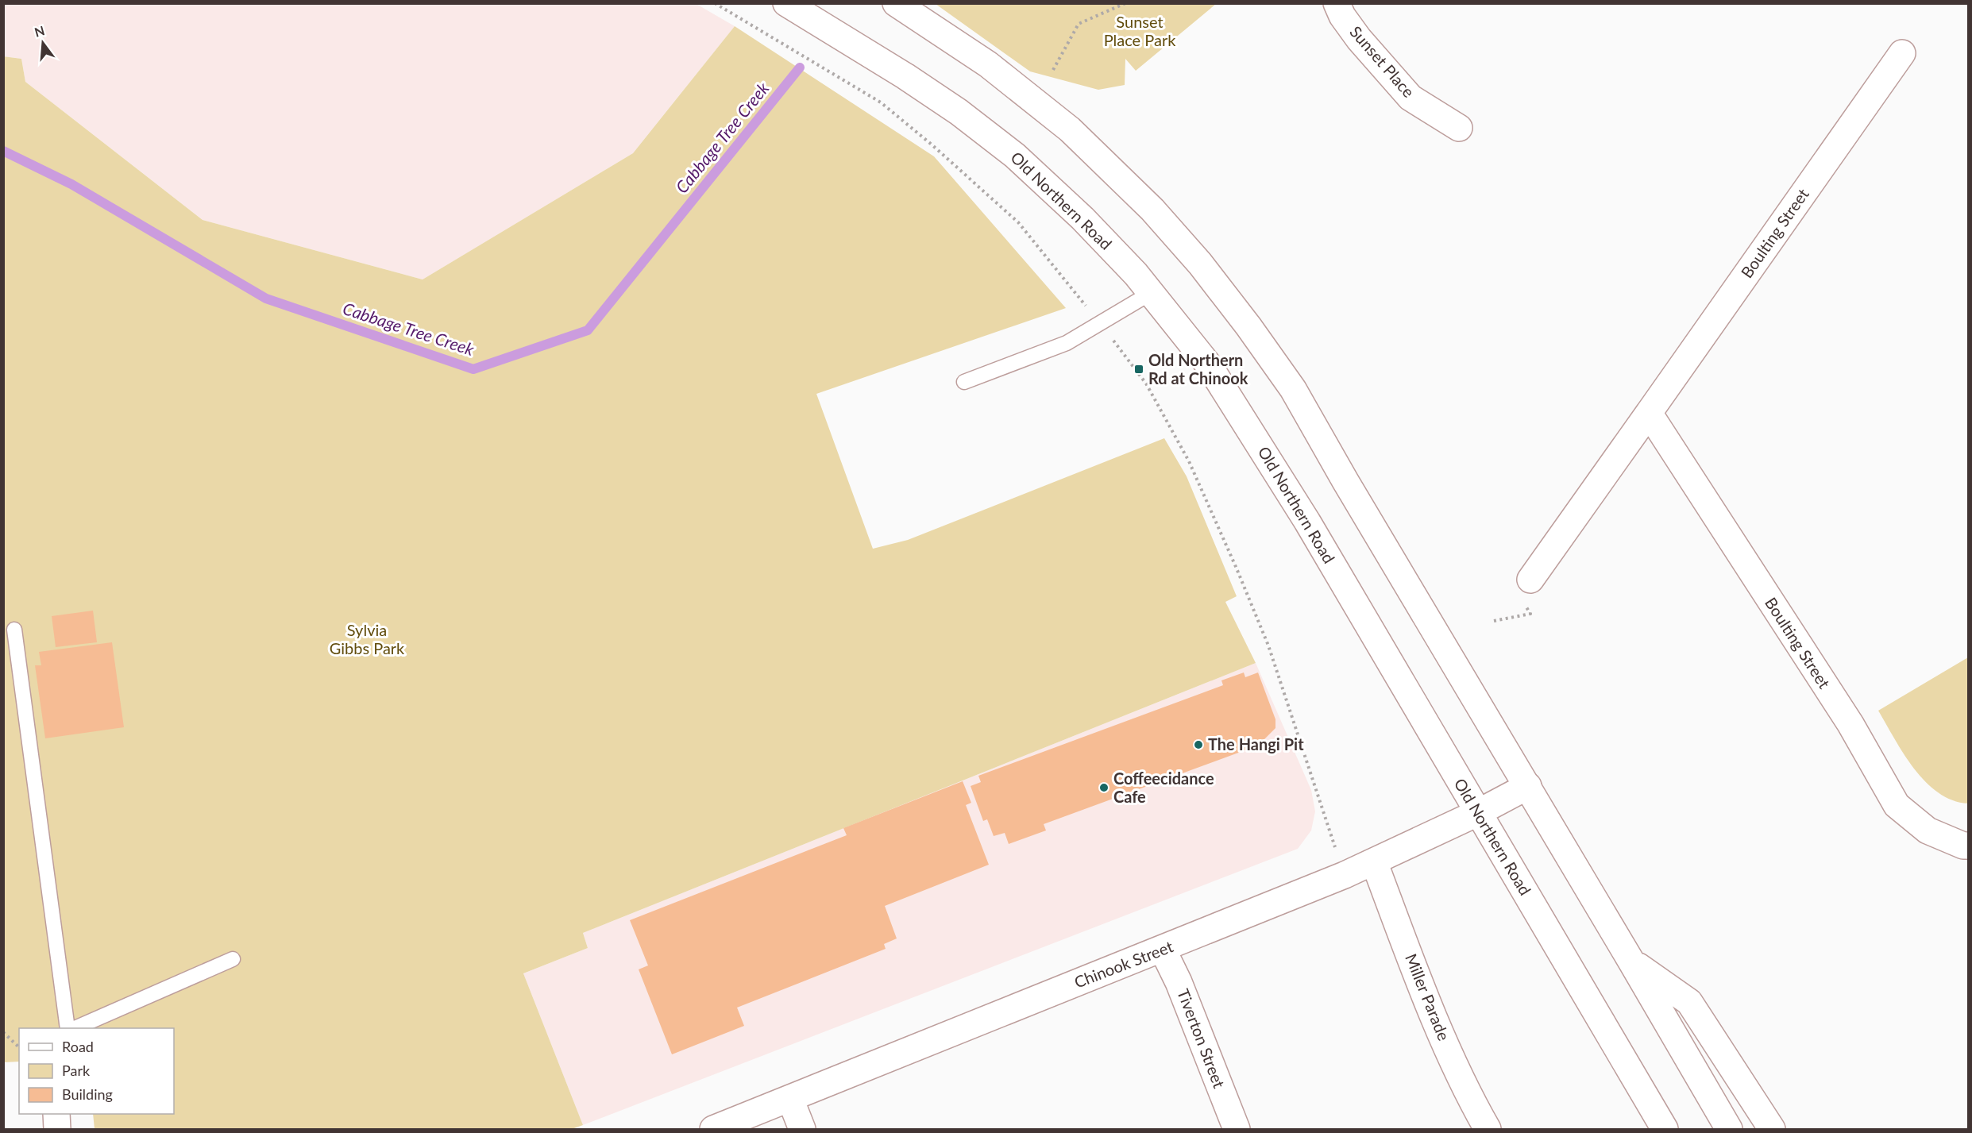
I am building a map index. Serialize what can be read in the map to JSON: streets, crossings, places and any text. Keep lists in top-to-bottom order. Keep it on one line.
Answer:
{"streets":{"main road":["Sunset Place","Old Northern Road","Boulting Street","Chinook Street","Miller Parade","Tiverton Street"]},"crossings":[["Old Northern Road","Chinook Street"],["Chinook Street","Miller Parade"],["Chinook Street","Tiverton Street"]],"water":["Cabbage Tree Creek"],"parks":["Sunset Place Park","Sylvia Gibbs Park"],"places":{"transit":["Old Northern Rd at Chinook"],"other":["The Hangi Pit","Coffeecidance Cafe"]},"legend":["Road","Park","Building"],"north":"top"}
